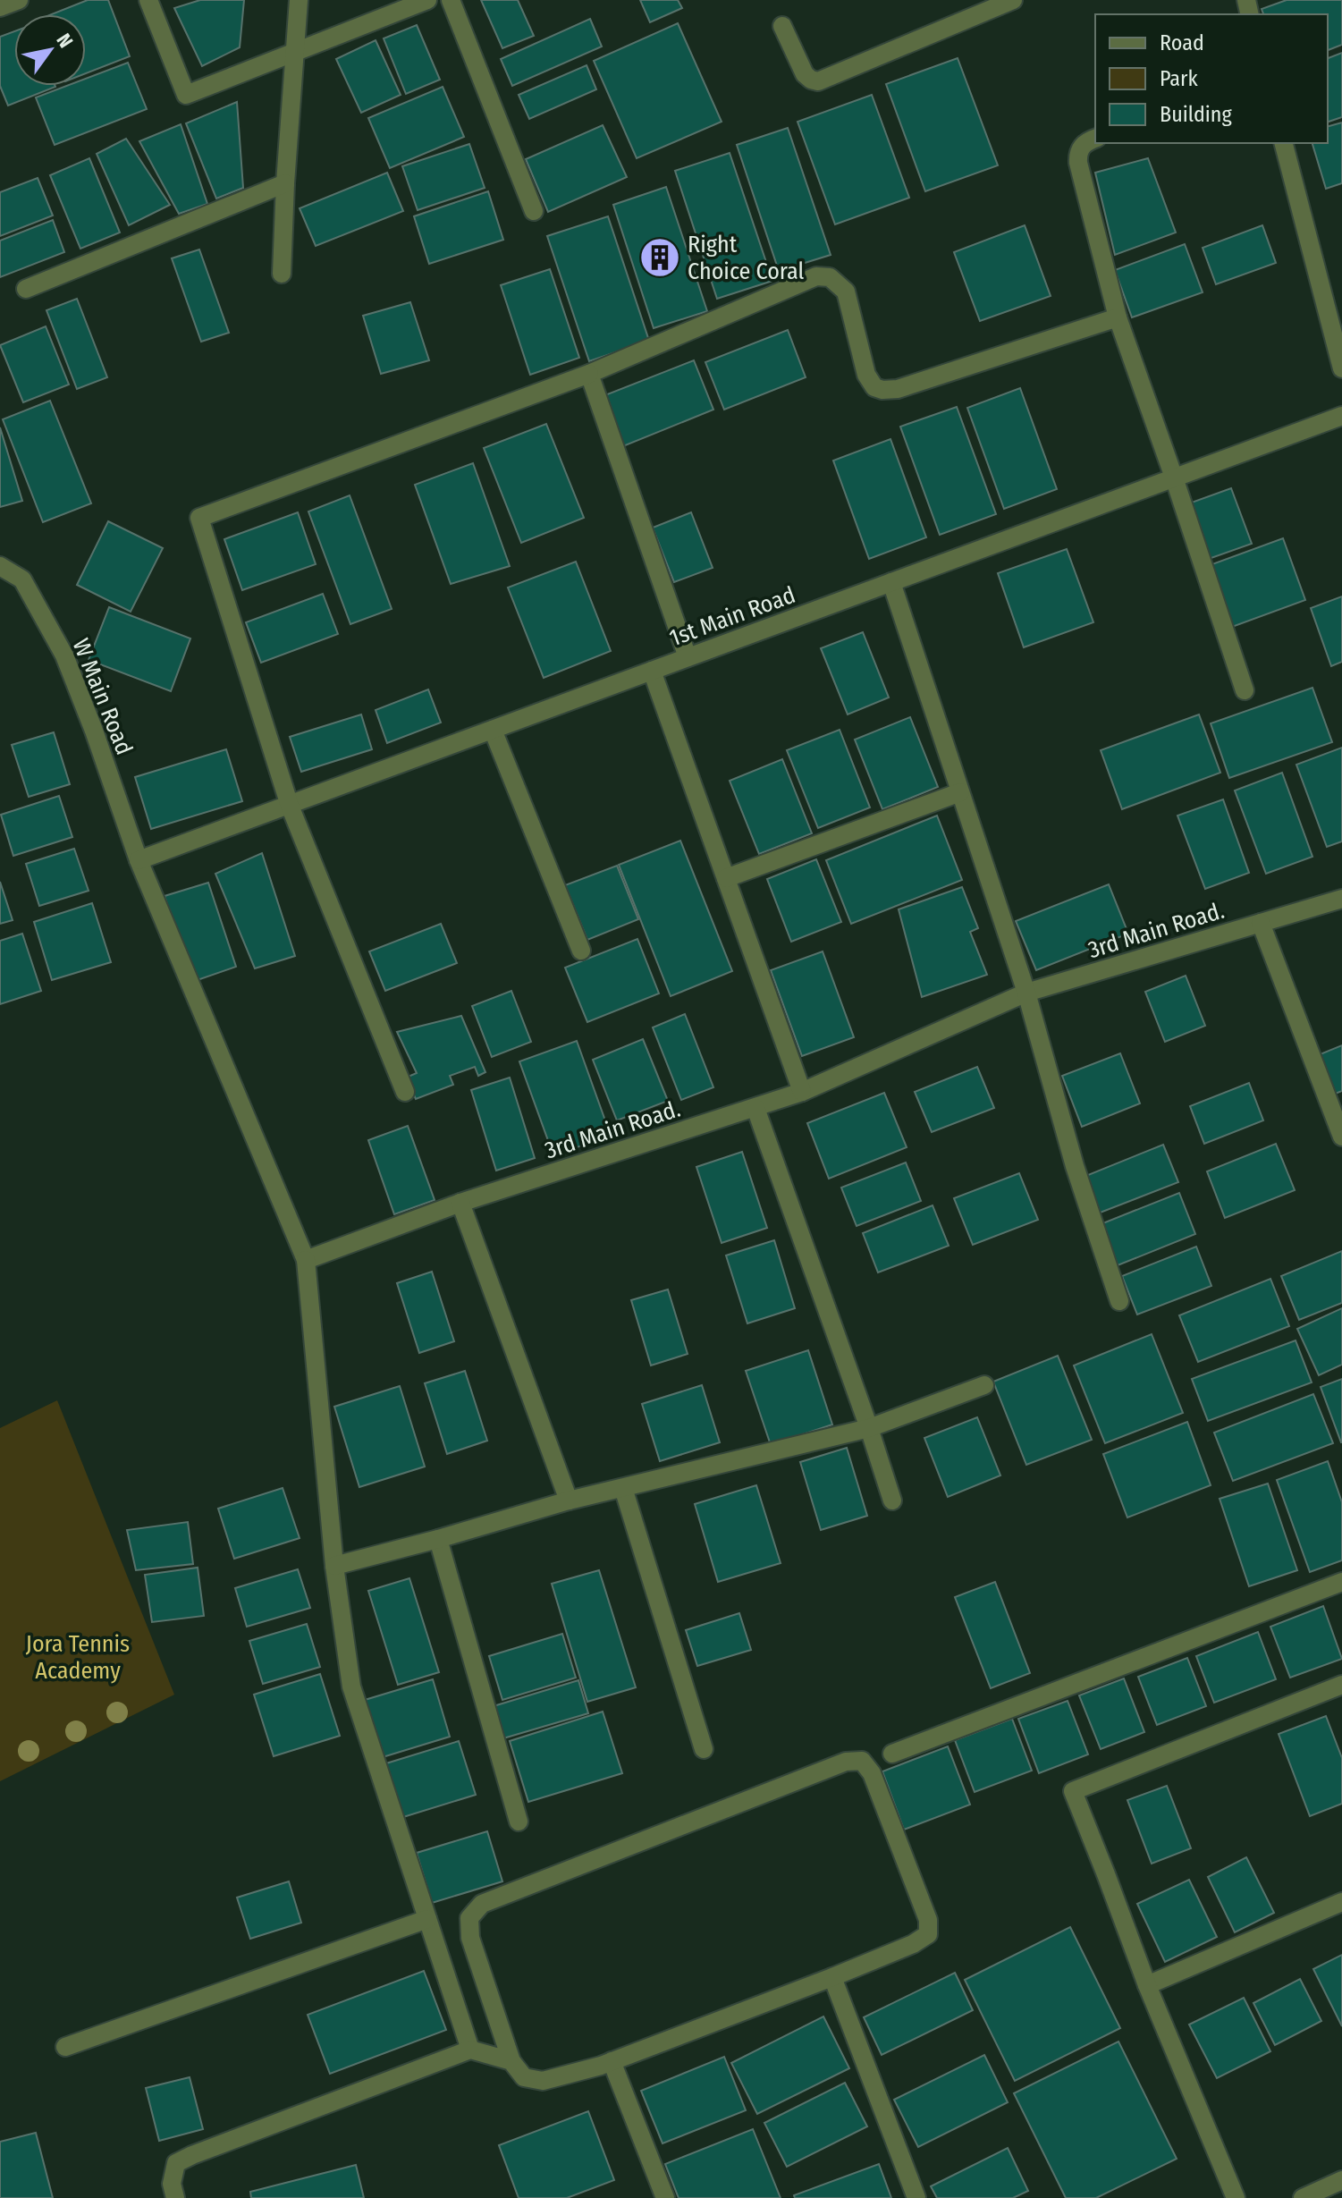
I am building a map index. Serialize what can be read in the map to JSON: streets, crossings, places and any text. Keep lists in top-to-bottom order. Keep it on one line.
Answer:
{"streets":{"street":["1st Main Road","W Main Road","3rd Main Road."]},"crossings":[["1st Main Road","W Main Road"]],"parks":["Jora Tennis Academy"],"places":{"building":["Right Choice Coral"]},"legend":["Road","Park","Building"],"north":"top right"}
